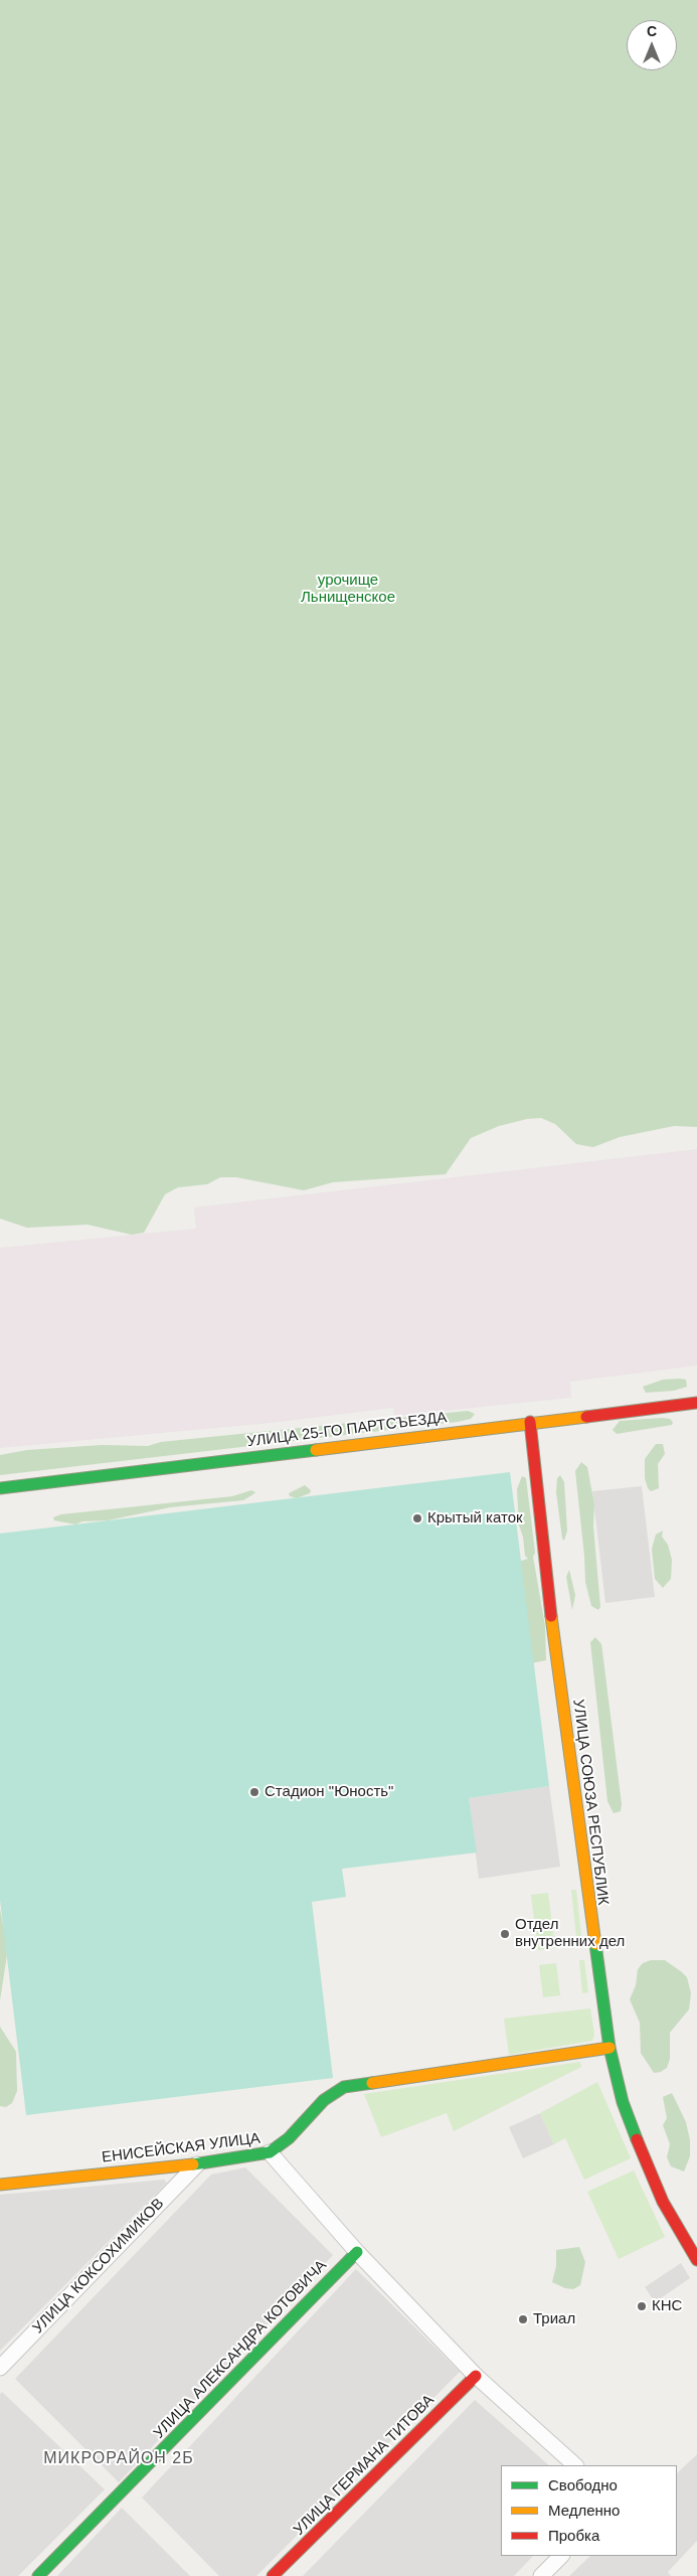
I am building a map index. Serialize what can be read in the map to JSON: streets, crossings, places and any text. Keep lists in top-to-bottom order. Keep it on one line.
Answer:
{"streets":{"street":["УЛИЦА 25-ГО ПАРТСЪЕЗДА","УЛИЦА СОЮЗА РЕСПУБЛИК","ЕНИСЕЙСКАЯ УЛИЦА","УЛИЦА КОКСОХИМИКОВ","УЛИЦА АЛЕКСАНДРА КОТОВИЧА","УЛИЦА ГЕРМАНА ТИТОВА"]},"crossings":[["УЛИЦА 25-ГО ПАРТСЪЕЗДА","УЛИЦА СОЮЗА РЕСПУБЛИК"],["УЛИЦА СОЮЗА РЕСПУБЛИК","ЕНИСЕЙСКАЯ УЛИЦА"],["ЕНИСЕЙСКАЯ УЛИЦА","УЛИЦА КОКСОХИМИКОВ"]],"districts":["МИКРОРАЙОН 2Б"],"parks":["урочище Льнищенское"],"places":["Крытый каток","Стадион \"Юность\"","Отдел внутренних дел","КНС","Триал"],"legend":["Свободно","Медленно","Пробка"],"north":"top"}
